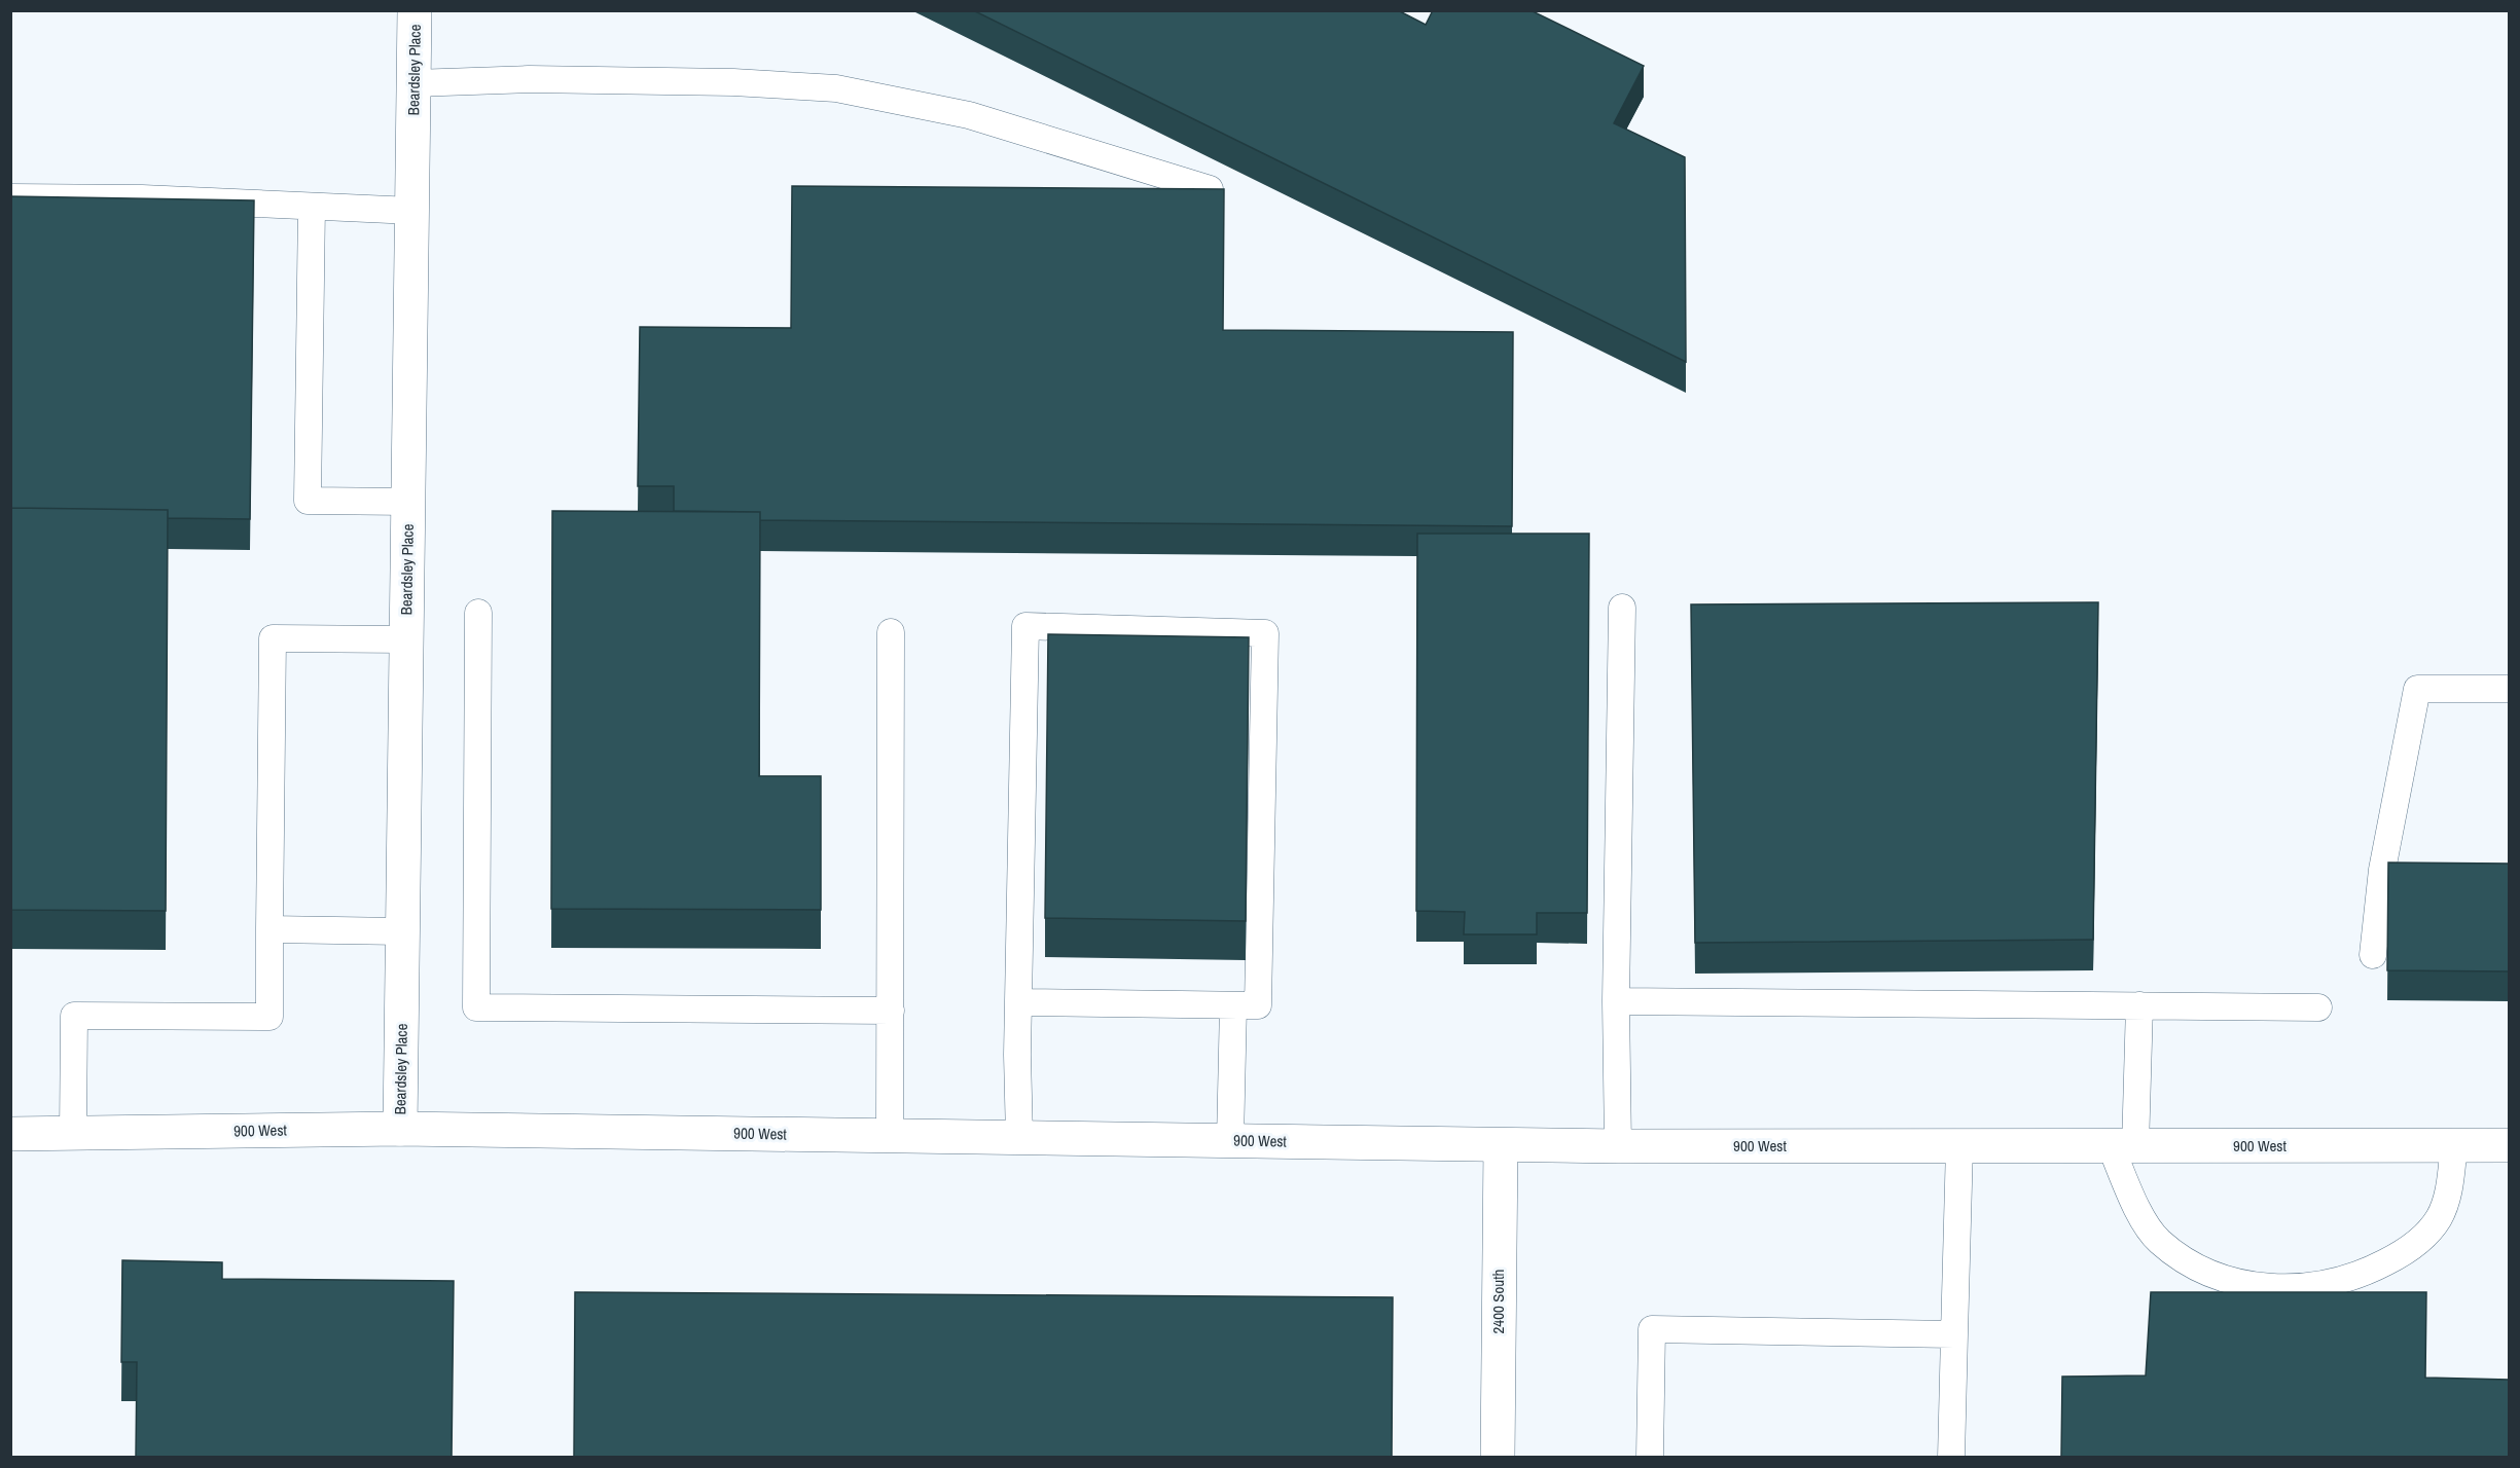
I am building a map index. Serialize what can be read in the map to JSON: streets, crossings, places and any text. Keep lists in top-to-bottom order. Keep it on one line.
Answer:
{"streets":{"main road":["Beardsley Place","900 West","2400 South"]},"crossings":[["Beardsley Place","900 West"],["900 West","2400 South"]]}
